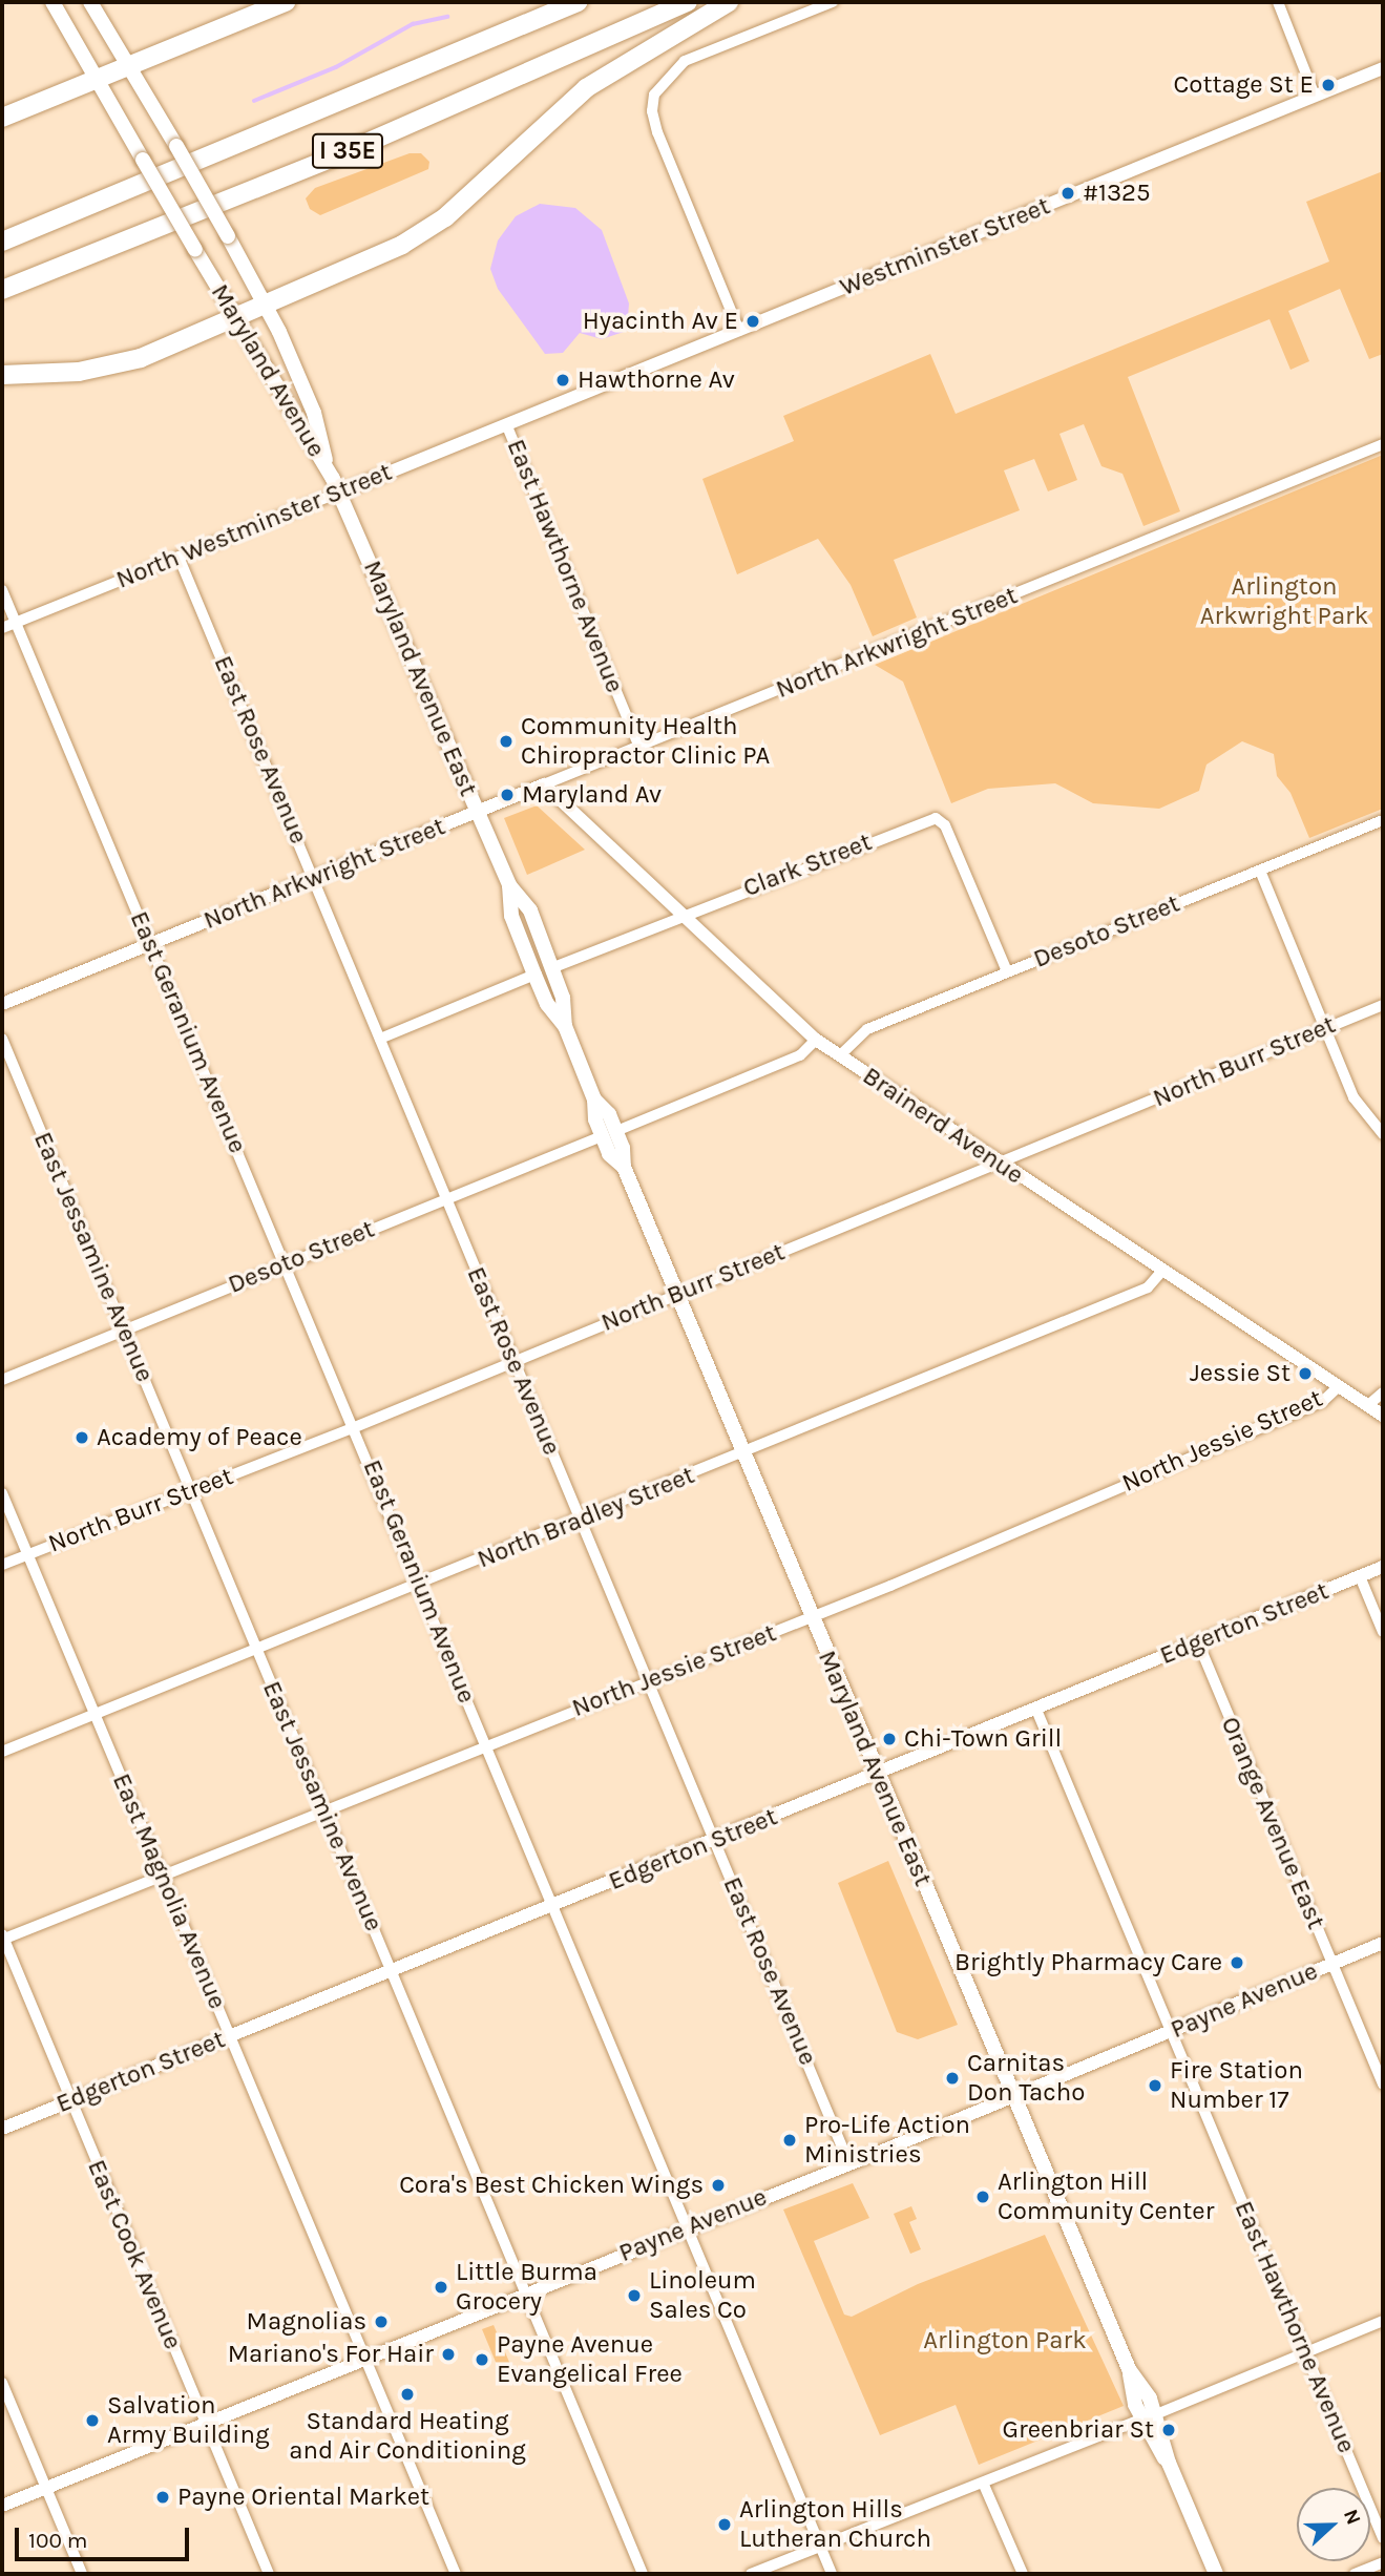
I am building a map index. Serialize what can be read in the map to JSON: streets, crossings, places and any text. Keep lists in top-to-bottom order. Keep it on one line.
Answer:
{"streets":{"highway":["I 35E"],"main road":["Maryland Avenue","Maryland Avenue East"],"street":["Westminster Street","North Westminster Street","East Hawthorne Avenue","North Arkwright Street","East Rose Avenue","Clark Street","Desoto Street","East Geranium Avenue","North Burr Street","Brainerd Avenue","East Jessamine Avenue","North Jessie Street","North Bradley Street","Edgerton Street","Orange Avenue East","East Magnolia Avenue","Payne Avenue","East Cook Avenue"]},"crossings":[["Westminster Street","North Westminster Street"],["Westminster Street","East Hawthorne Avenue"],["Maryland Avenue","Maryland Avenue East"],["North Westminster Street","East Hawthorne Avenue"],["North Westminster Street","Maryland Avenue East"],["North Westminster Street","East Rose Avenue"],["North Westminster Street","East Geranium Avenue"],["East Hawthorne Avenue","North Arkwright Street"],["East Hawthorne Avenue","Edgerton Street"],["East Hawthorne Avenue","Payne Avenue"],["North Arkwright Street","Maryland Avenue East"],["North Arkwright Street","East Rose Avenue"],["North Arkwright Street","East Geranium Avenue"],["North Arkwright Street","Brainerd Avenue"],["Maryland Avenue East","Clark Street"],["Maryland Avenue East","Desoto Street"],["Maryland Avenue East","North Burr Street"],["Maryland Avenue East","North Jessie Street"],["Maryland Avenue East","North Bradley Street"],["Maryland Avenue East","Edgerton Street"],["Maryland Avenue East","Payne Avenue"],["East Rose Avenue","Desoto Street"],["East Rose Avenue","North Burr Street"],["East Rose Avenue","North Jessie Street"],["East Rose Avenue","North Bradley Street"],["East Rose Avenue","Edgerton Street"],["East Rose Avenue","Payne Avenue"],["Clark Street","Desoto Street"],["Clark Street","Brainerd Avenue"],["Desoto Street","East Geranium Avenue"],["Desoto Street","Brainerd Avenue"],["Desoto Street","East Jessamine Avenue"],["East Geranium Avenue","North Burr Street"],["East Geranium Avenue","North Jessie Street"],["East Geranium Avenue","North Bradley Street"],["East Geranium Avenue","Edgerton Street"],["East Geranium Avenue","Payne Avenue"],["North Burr Street","Brainerd Avenue"],["North Burr Street","East Jessamine Avenue"],["North Burr Street","East Magnolia Avenue"],["Brainerd Avenue","North Jessie Street"],["Brainerd Avenue","North Bradley Street"],["East Jessamine Avenue","North Jessie Street"],["East Jessamine Avenue","North Bradley Street"],["East Jessamine Avenue","Edgerton Street"],["East Jessamine Avenue","Payne Avenue"],["North Jessie Street","East Magnolia Avenue"],["North Jessie Street","East Cook Avenue"],["North Bradley Street","East Magnolia Avenue"],["Edgerton Street","Orange Avenue East"],["Edgerton Street","East Magnolia Avenue"],["Edgerton Street","East Cook Avenue"],["Orange Avenue East","Payne Avenue"],["East Magnolia Avenue","Payne Avenue"],["Payne Avenue","East Cook Avenue"]],"parks":["Arlington Arkwright Park","Arlington Park"],"places":["Cottage St E","#1325","Hyacinth Av E","Hawthorne Av","Community Health Chiropractor Clinic PA","Maryland Av","Jessie St","Academy of Peace","Chi-Town Grill","Brightly Pharmacy Care","Carnitas Don Tacho","Fire Station Number 17","Pro-Life Action Ministries","Cora's Best Chicken Wings","Arlington Hill Community Center","Little Burma Grocery","Linoleum Sales Co","Magnolias","Mariano's For Hair","Payne Avenue Evangelical Free","Standard Heating and Air Conditioning","Salvation Army Building","Greenbriar St","Payne Oriental Market","Arlington Hills Lutheran Church"],"scale_bar":"100 m","north":"right"}
